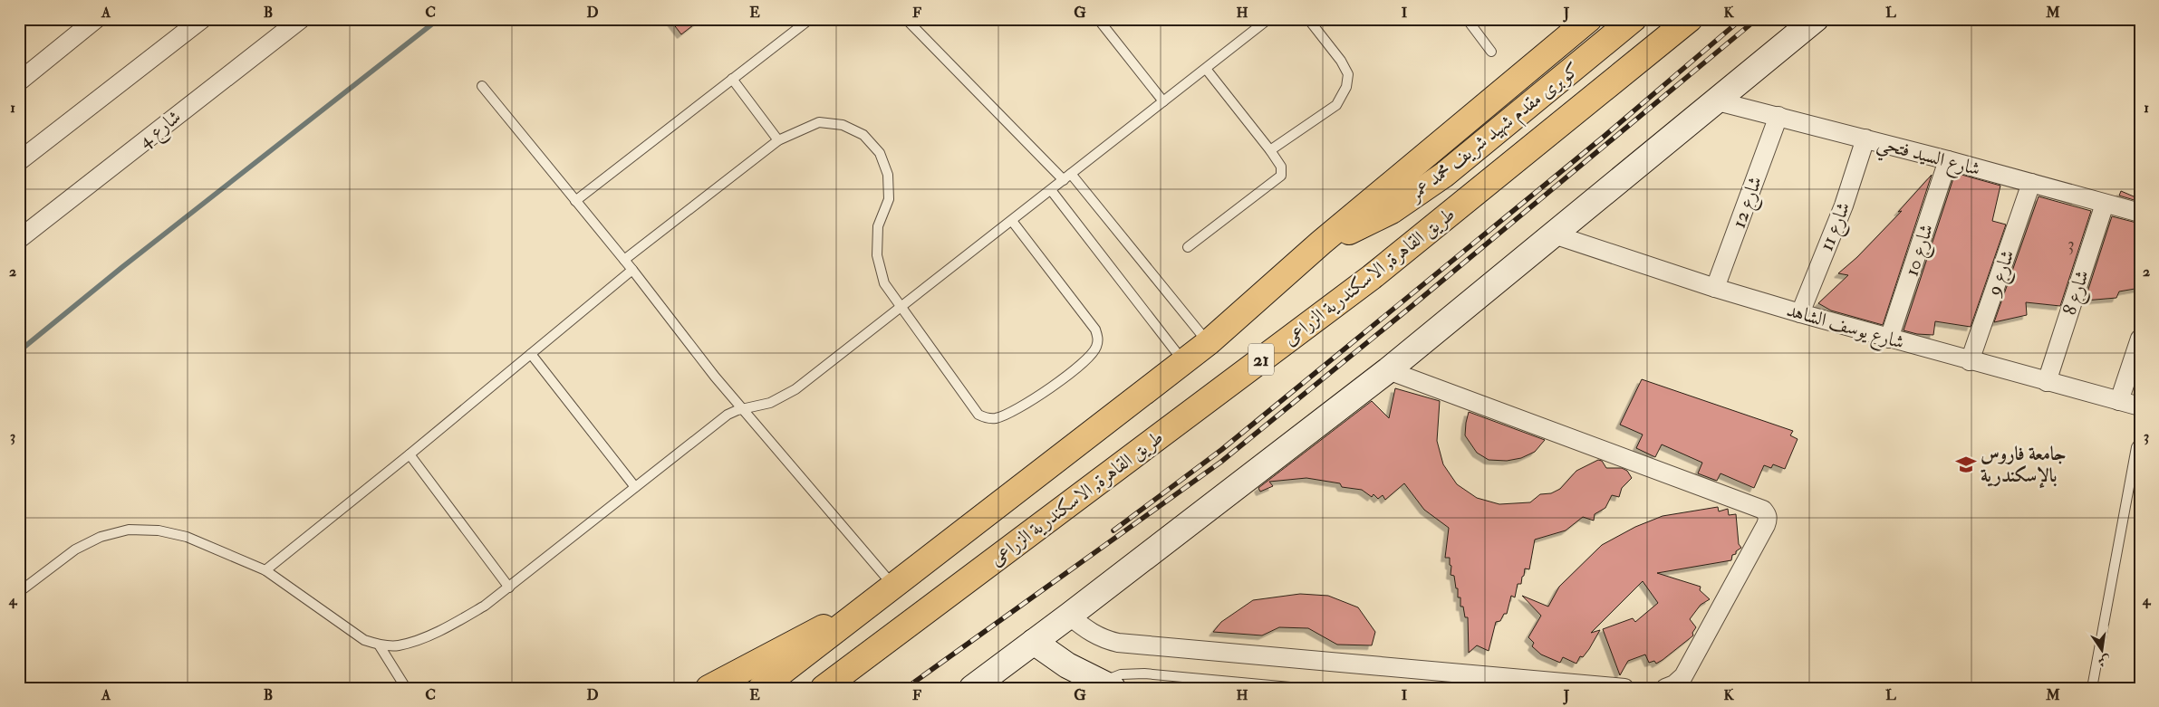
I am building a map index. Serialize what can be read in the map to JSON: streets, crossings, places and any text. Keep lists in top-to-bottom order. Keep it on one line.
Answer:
{"streets":{"highway":["كوبرى مقدم شهيد شريف محمد عمر","طريق القاهرة, الاسكندرية الزراعى","21"],"street":["شارع 4","شارع السيد فتحي","شارع 12","شارع 11","شارع 10","شارع 9","شارع 8","شارع يوسف الشاهد"]},"crossings":[["كوبرى مقدم شهيد شريف محمد عمر","21"],["شارع السيد فتحي","شارع 12"],["شارع السيد فتحي","شارع 11"],["شارع السيد فتحي","شارع 10"],["شارع السيد فتحي","شارع 9"],["شارع السيد فتحي","شارع 8"],["شارع 12","شارع يوسف الشاهد"],["شارع 11","شارع يوسف الشاهد"],["شارع 10","شارع يوسف الشاهد"],["شارع 9","شارع يوسف الشاهد"],["شارع 8","شارع يوسف الشاهد"]],"places":{"school or university":["جامعة فاروس بالإسكندرية"]},"house_numbers":["3"],"north":"bottom","grid":{"columns":["A","B","C","D","E","F","G","H","I","J","K","L","M"],"rows":["1","2","3","4"]}}
